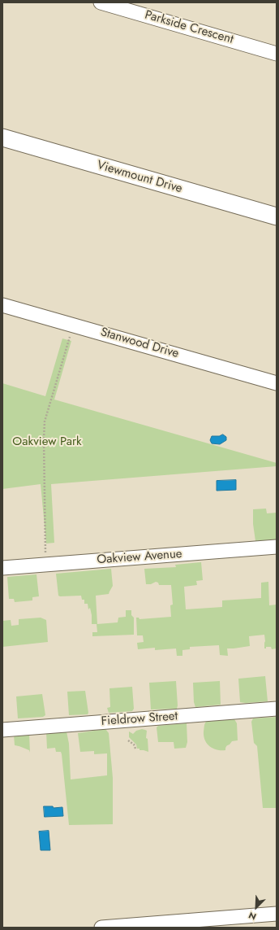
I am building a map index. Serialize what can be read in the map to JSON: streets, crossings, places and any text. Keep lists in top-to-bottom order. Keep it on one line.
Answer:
{"streets":{"street":["Parkside Crescent","Viewmount Drive","Stanwood Drive","Oakview Avenue","Fieldrow Street"]},"parks":["Oakview Park"],"north":"bottom left"}
